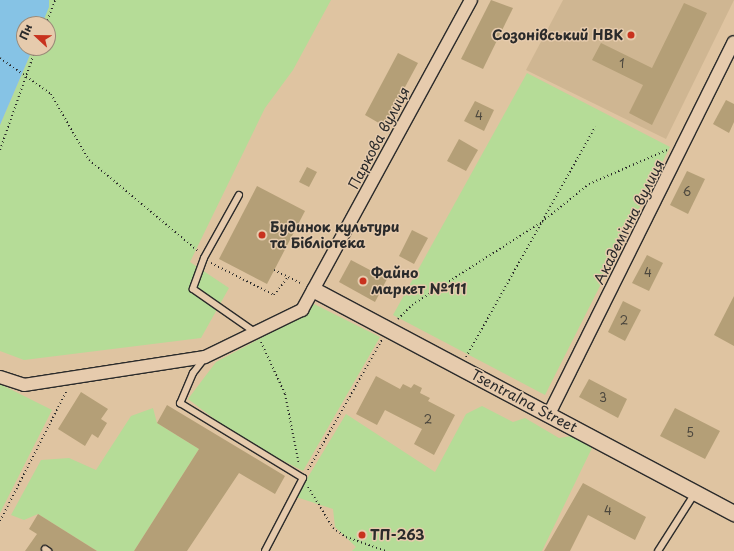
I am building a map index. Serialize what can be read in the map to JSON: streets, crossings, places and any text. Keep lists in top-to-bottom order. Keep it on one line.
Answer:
{"streets":{"street":["Паркова вулиця","Академічна вулиця","Tsentralna Street"]},"crossings":[["Паркова вулиця","Tsentralna Street"],["Академічна вулиця","Tsentralna Street"]],"places":["Созонівський НВК","Будинок культури та Бібліотека","Файно маркет №111","ТП-263"],"house_numbers":["1","4","6","4","2","3","2","5","4"],"north":"left"}
